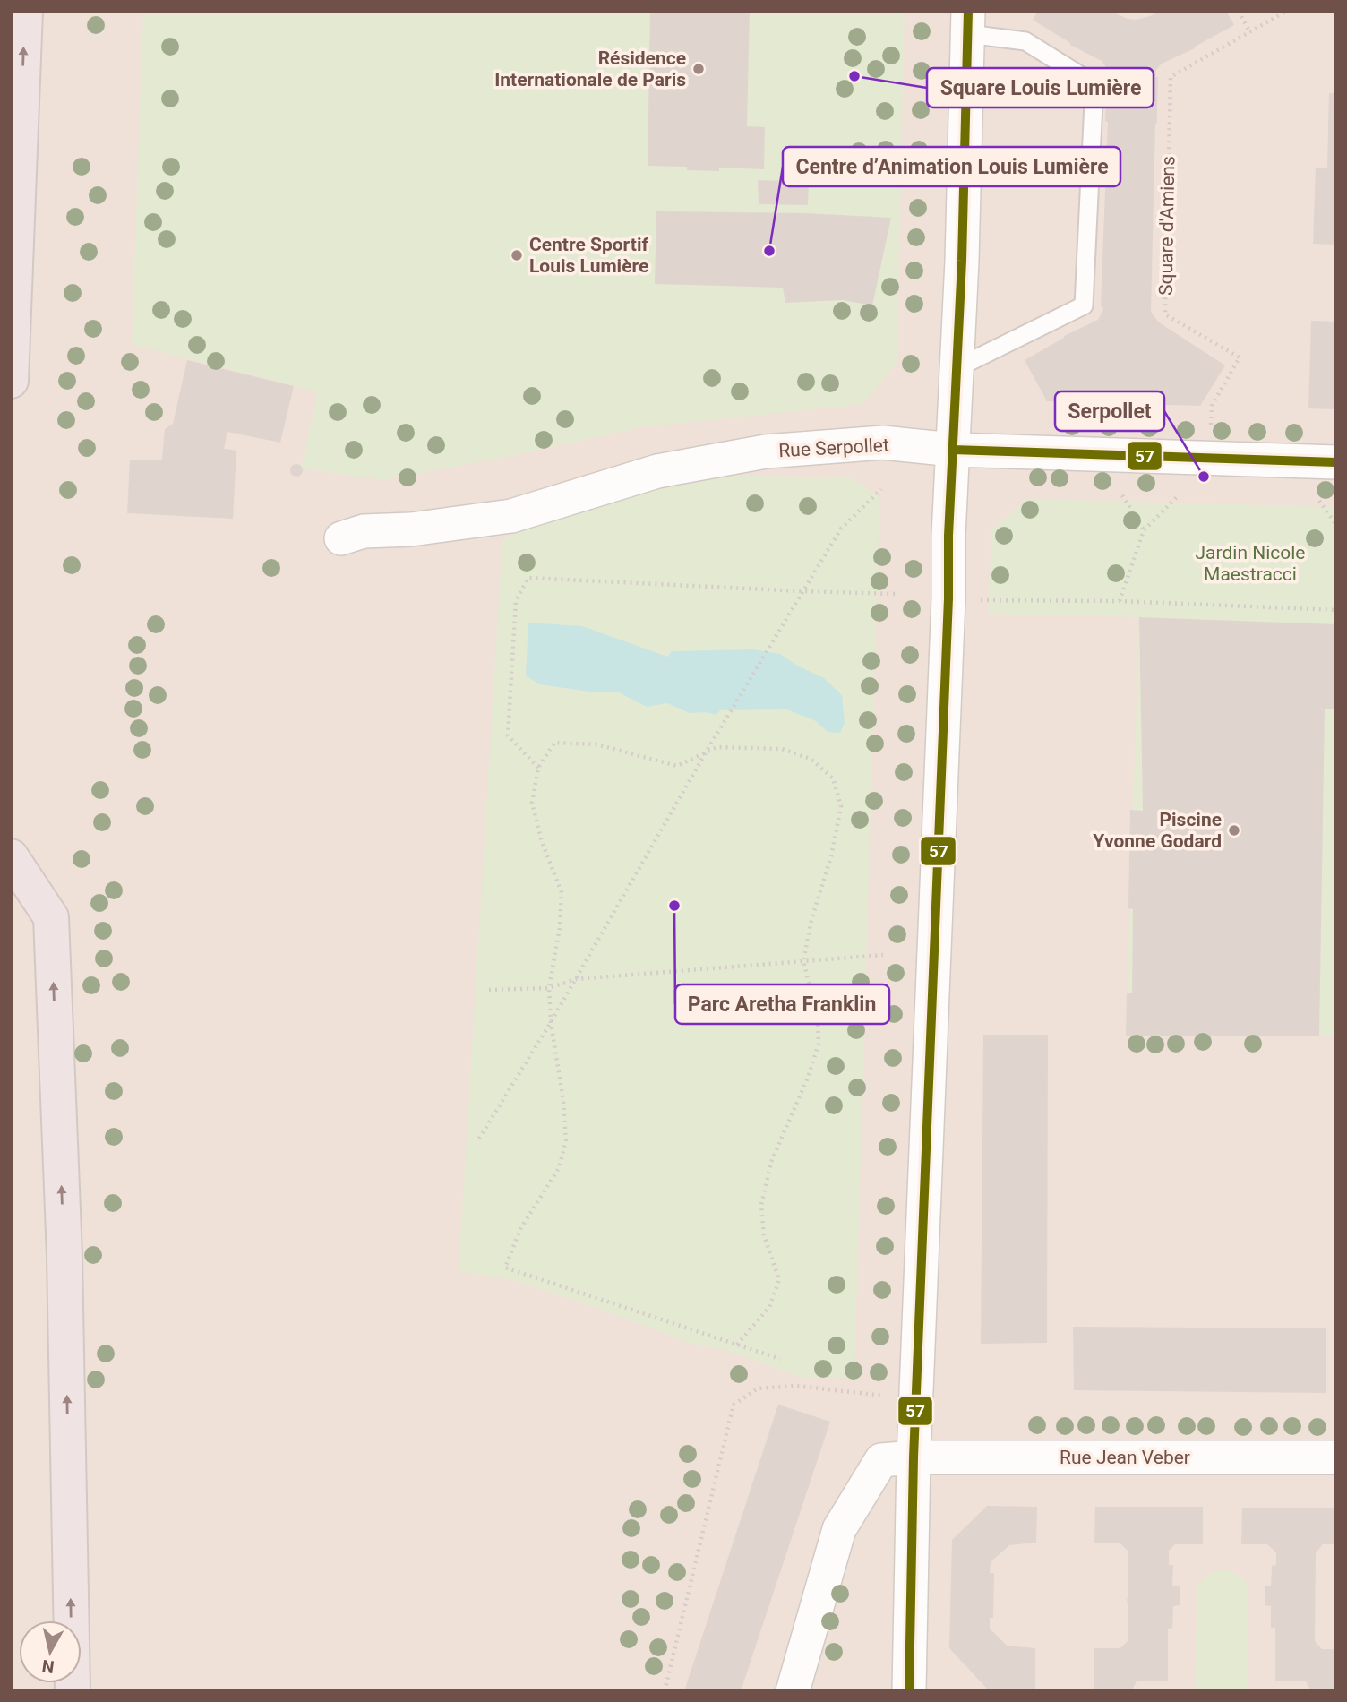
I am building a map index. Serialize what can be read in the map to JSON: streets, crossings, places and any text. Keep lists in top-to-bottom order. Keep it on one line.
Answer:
{"streets":{"street":["Rue Serpollet","Rue Jean Veber"],"path":["Square d'Amiens"]},"crossings":[["Square d'Amiens","Rue Serpollet"]],"parks":["Jardin Nicole Maestracci"],"places":["Résidence Internationale de Paris","Square Louis Lumière","Centre d’Animation Louis Lumière","Centre Sportif Louis Lumière","Serpollet","Piscine Yvonne Godard","Parc Aretha Franklin"],"lines":["transit line 57"],"north":"bottom"}
